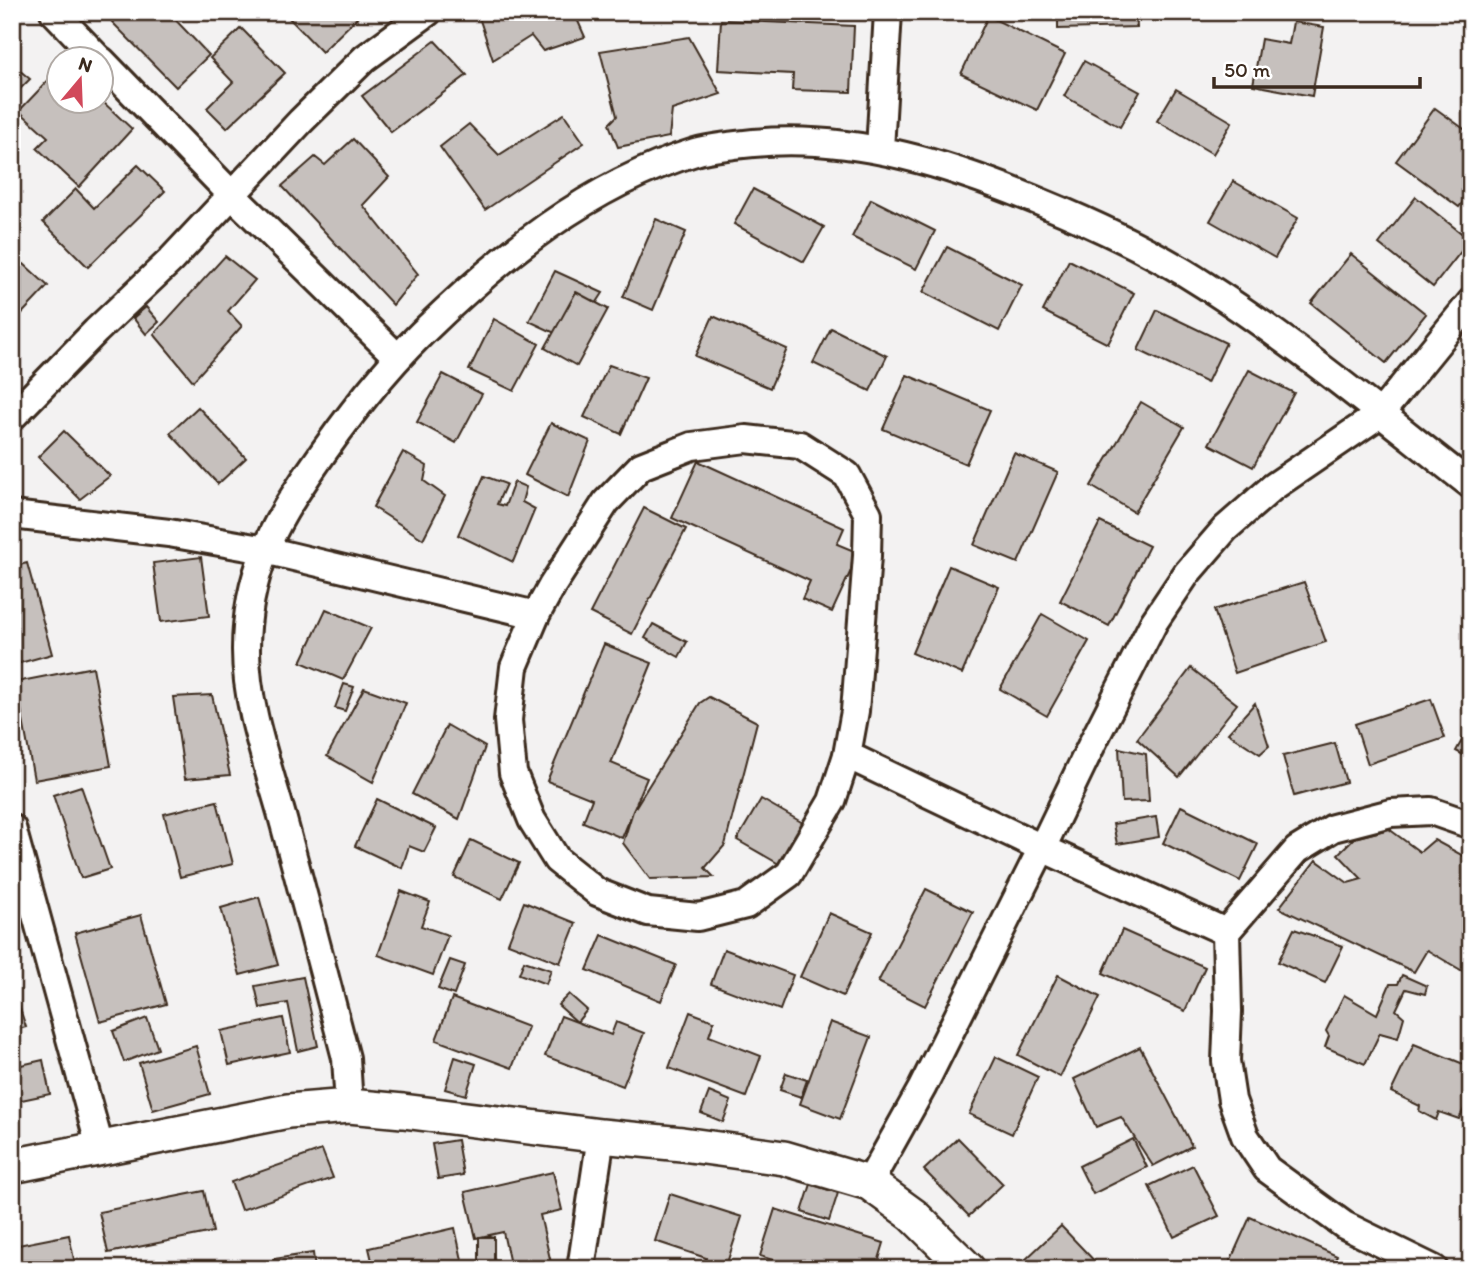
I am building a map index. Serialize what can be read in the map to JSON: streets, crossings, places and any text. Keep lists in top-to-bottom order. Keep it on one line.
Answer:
{"scale_bar":"50 m","north":"top"}
